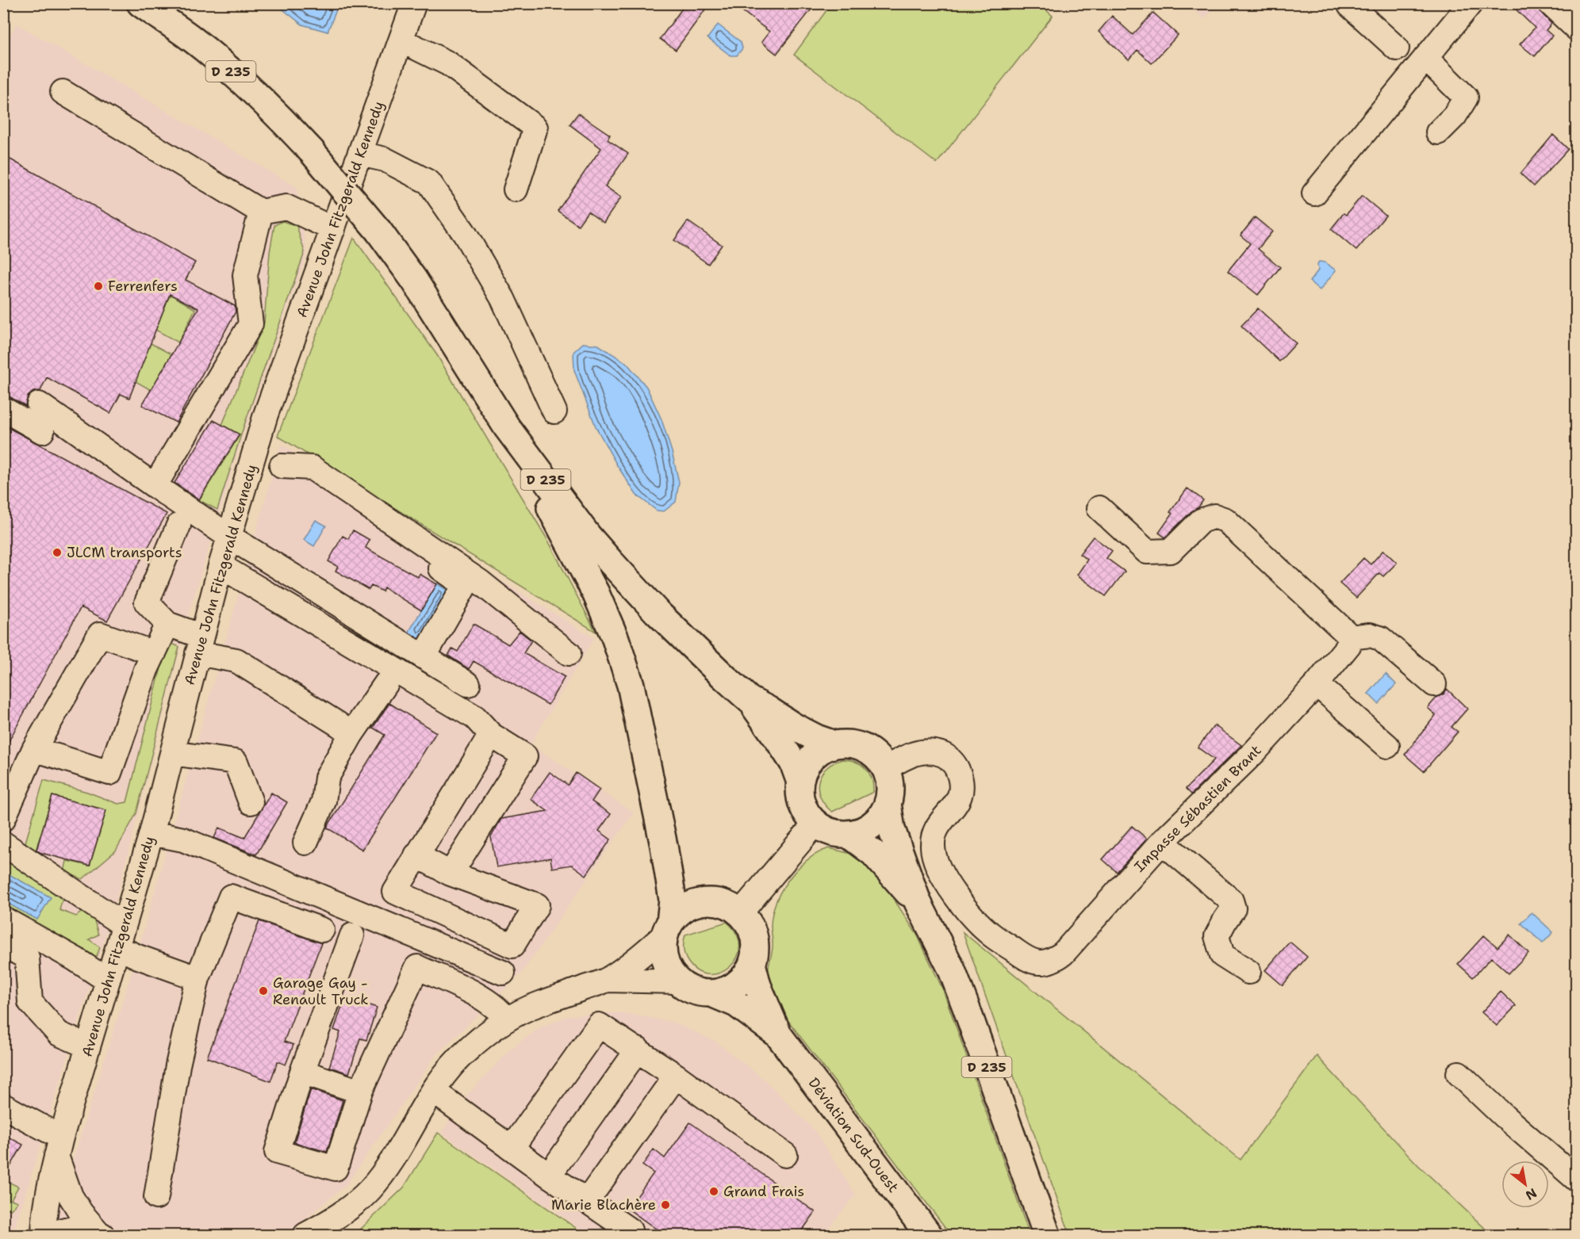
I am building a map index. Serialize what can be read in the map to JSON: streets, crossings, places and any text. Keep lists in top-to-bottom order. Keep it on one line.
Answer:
{"streets":{"main road":["D 235","Déviation Sud-Ouest"],"street":["Avenue John Fitzgerald Kennedy","Impasse Sébastien Brant"]},"crossings":[["D 235","Impasse Sébastien Brant"]],"places":["Ferrenfers","JLCM transports","Garage Gay - Renault Truck","Grand Frais","Marie Blachère"],"north":"bottom right"}
